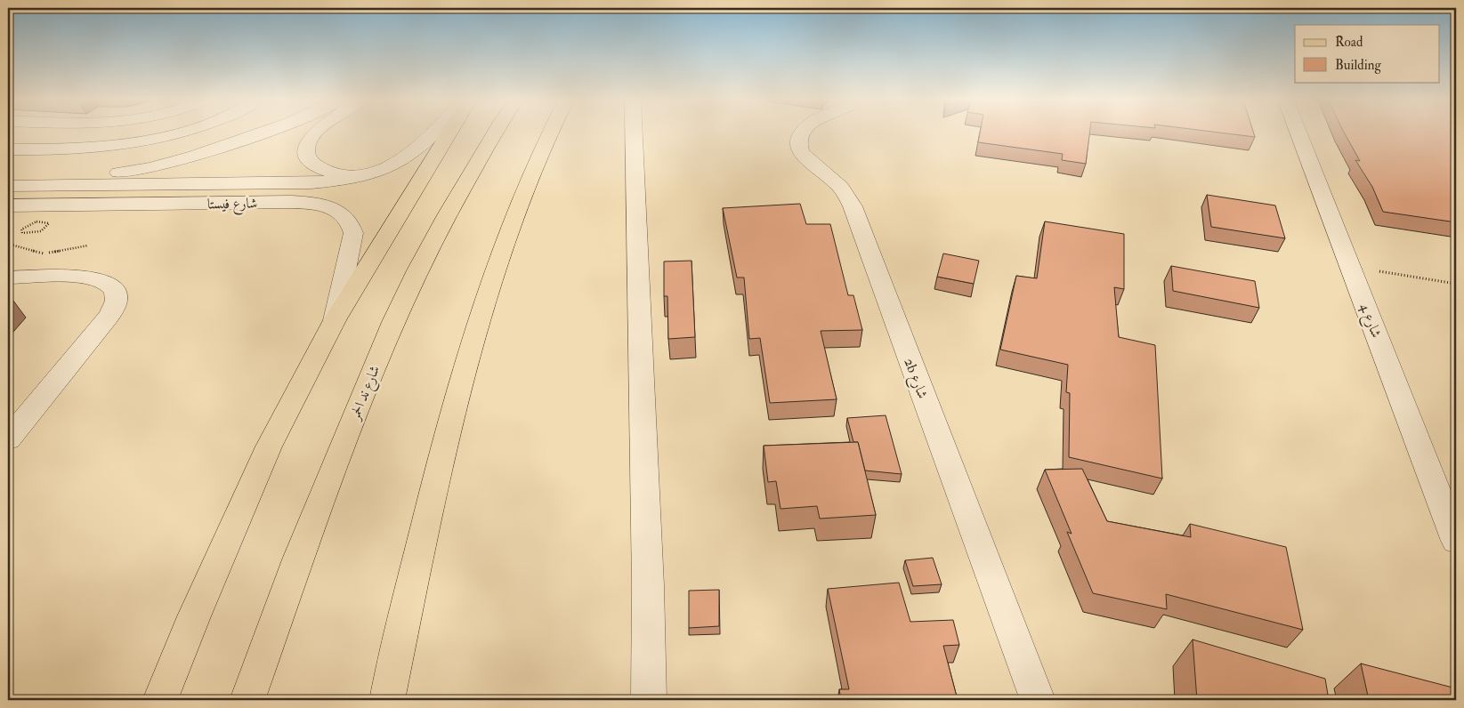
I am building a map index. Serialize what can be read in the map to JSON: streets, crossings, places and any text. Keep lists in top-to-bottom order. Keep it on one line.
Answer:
{"streets":{"main road":["شارع ند الحمر"],"street":["شارع فيستا","شارع 4","2b شارع"]},"legend":["Road","Building"]}
